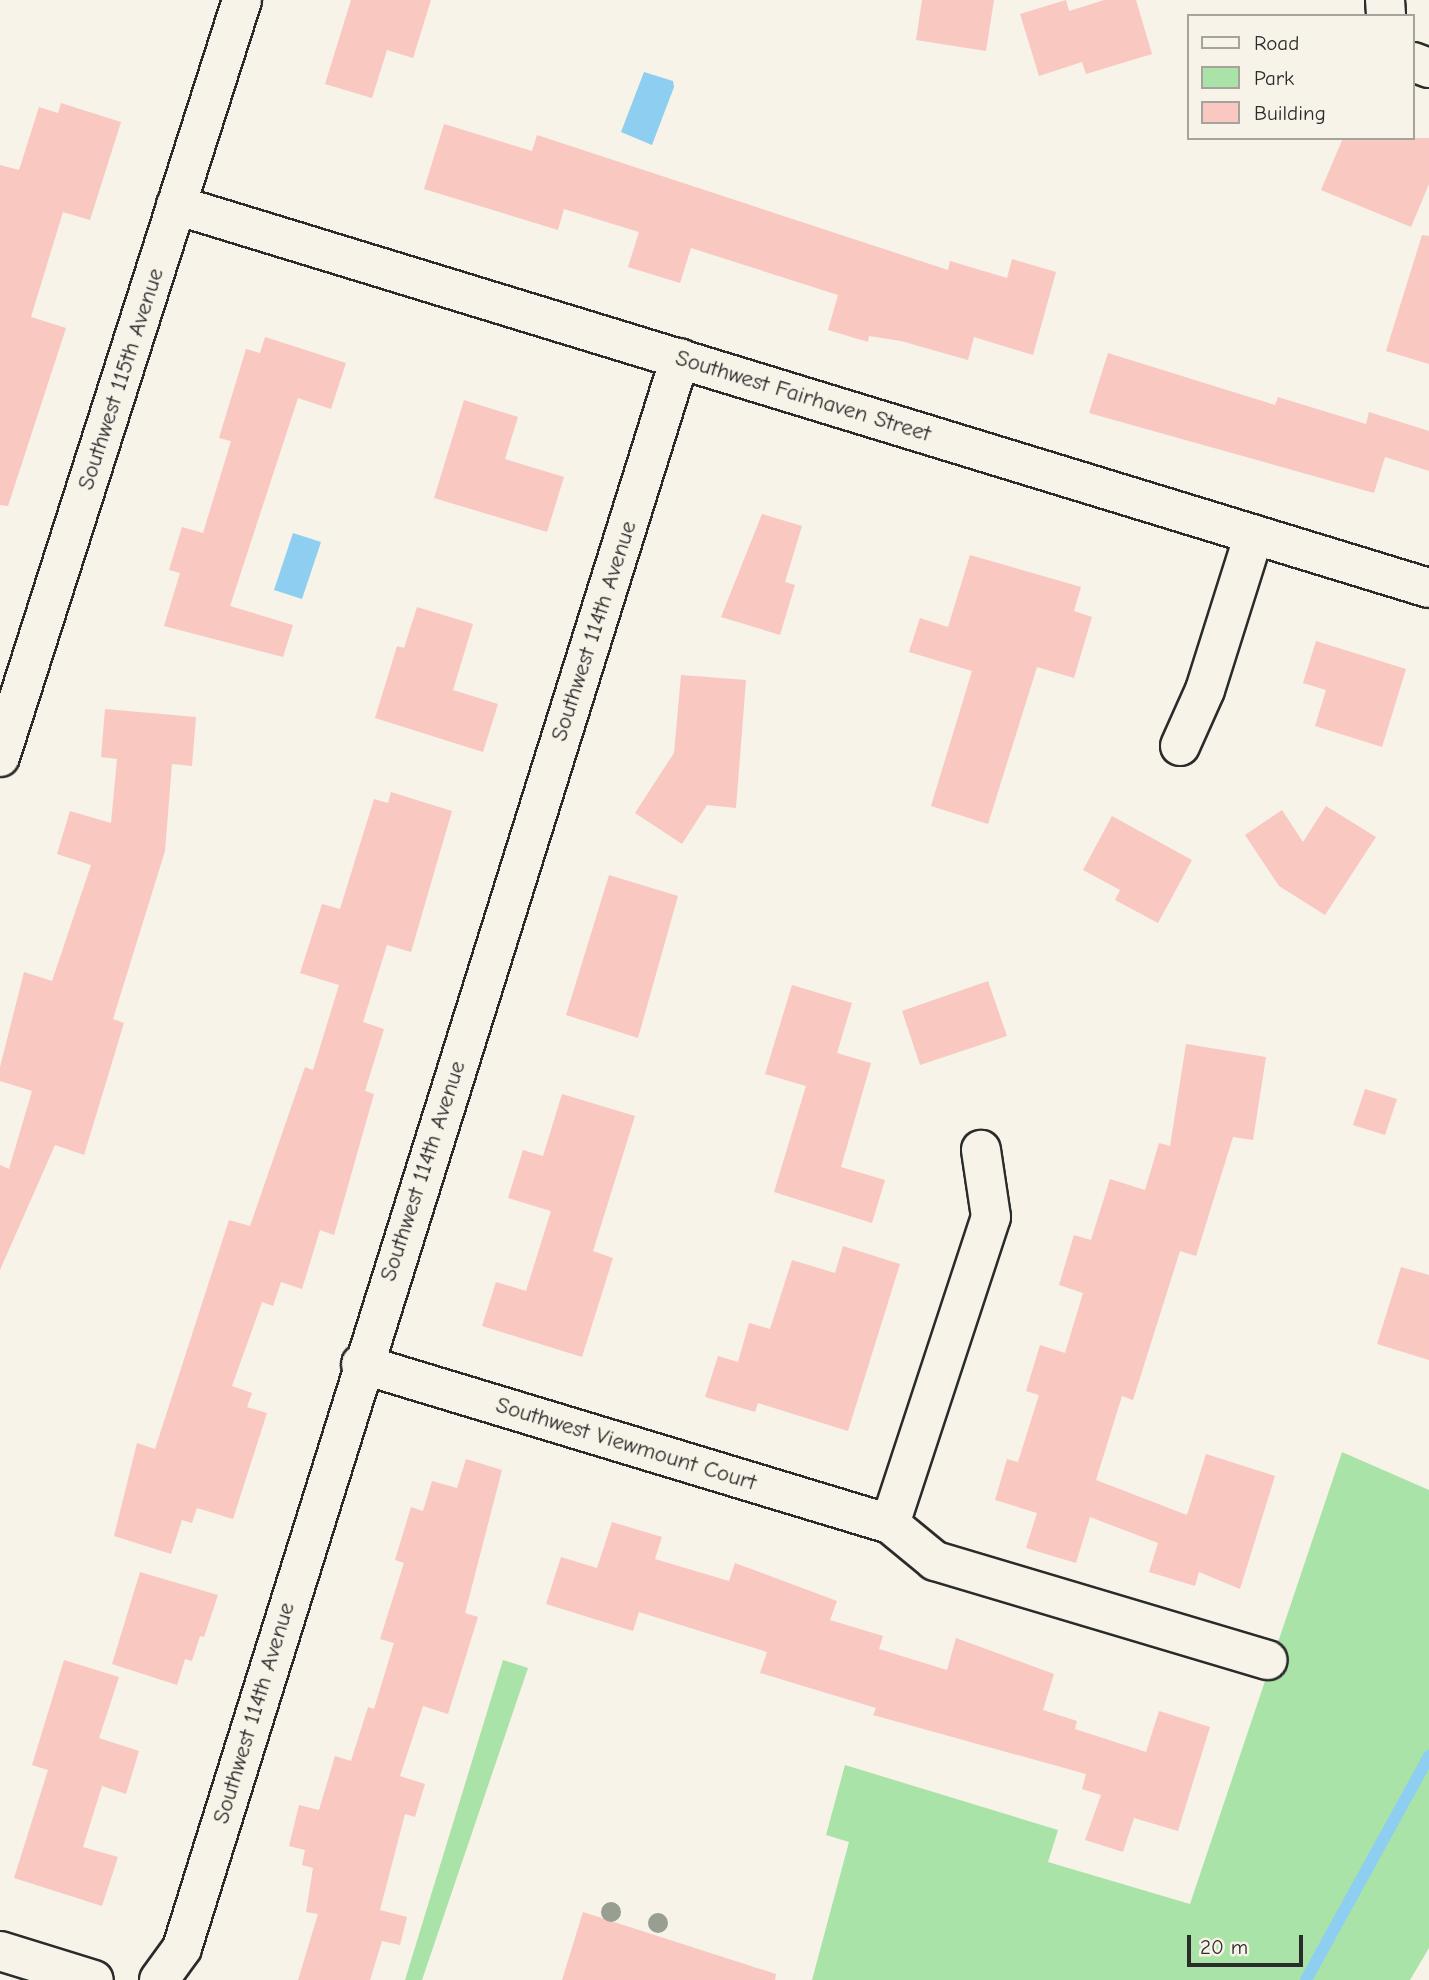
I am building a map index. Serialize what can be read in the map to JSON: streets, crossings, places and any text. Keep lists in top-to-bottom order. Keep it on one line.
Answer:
{"streets":{"street":["Southwest 115th Avenue","Southwest Fairhaven Street","Southwest 114th Avenue","Southwest Viewmount Court"]},"crossings":[["Southwest 115th Avenue","Southwest Fairhaven Street"],["Southwest Fairhaven Street","Southwest 114th Avenue"],["Southwest 114th Avenue","Southwest Viewmount Court"]],"legend":["Road","Park","Building"],"scale_bar":"20 m"}
